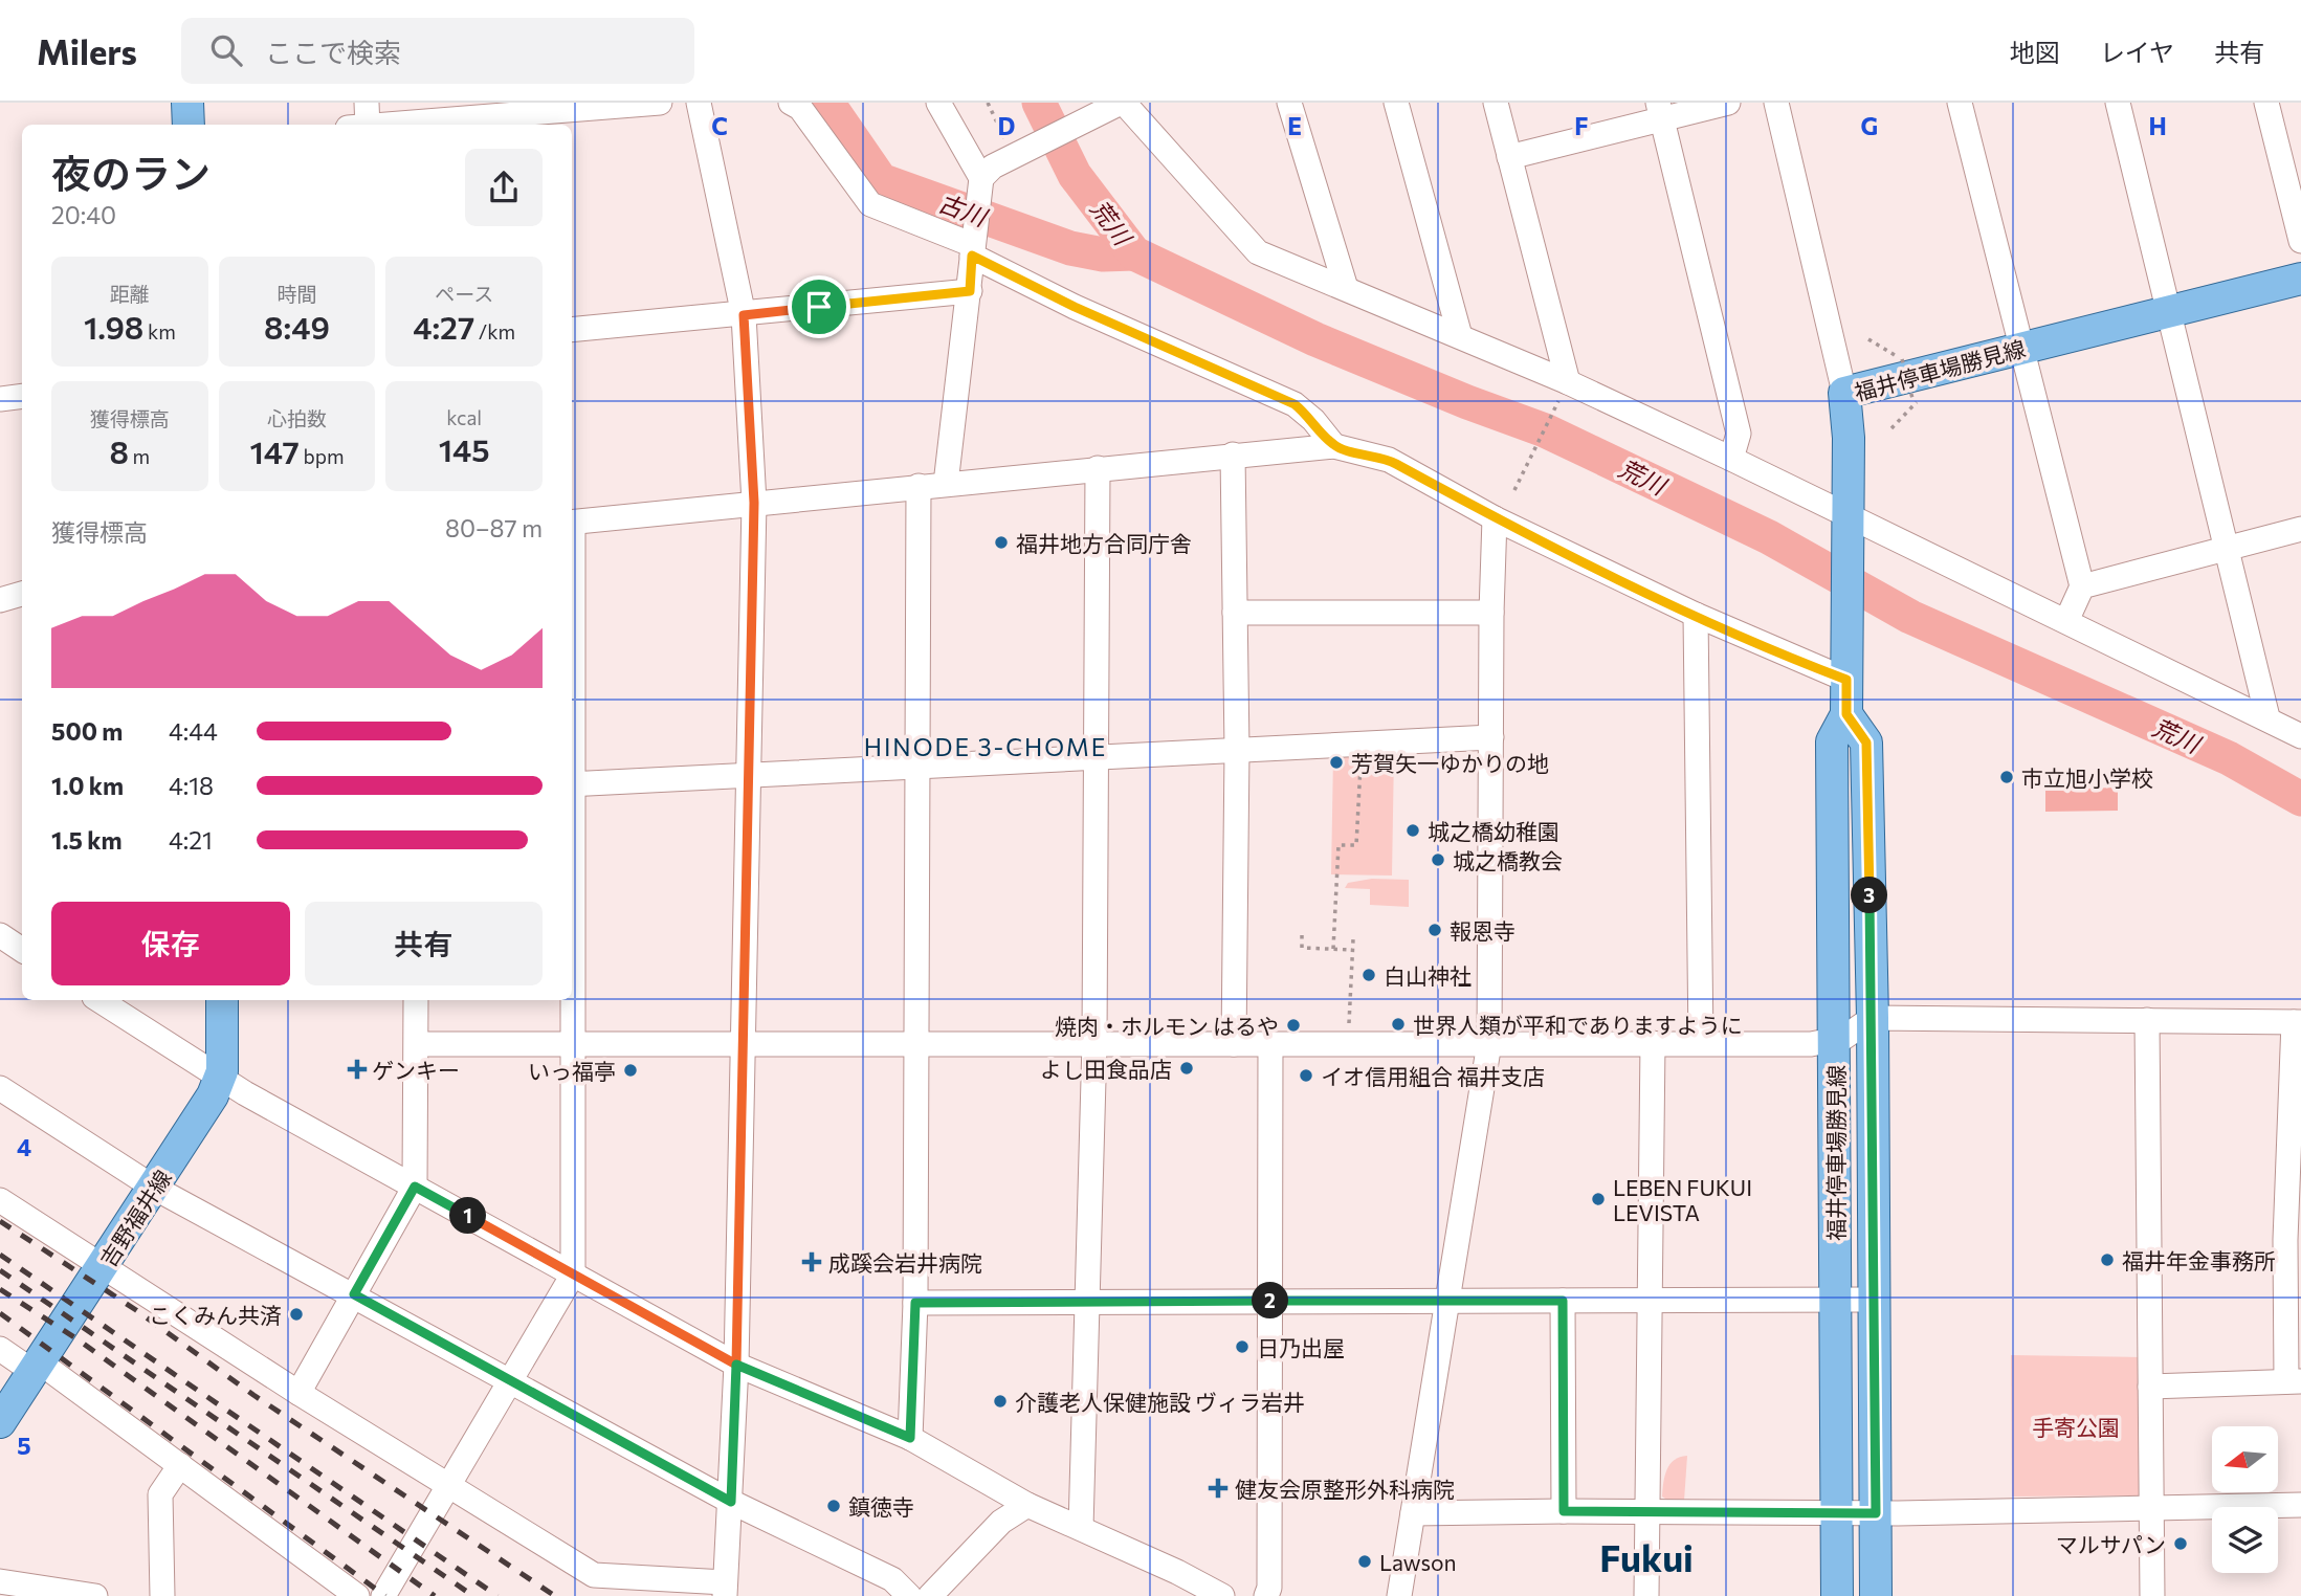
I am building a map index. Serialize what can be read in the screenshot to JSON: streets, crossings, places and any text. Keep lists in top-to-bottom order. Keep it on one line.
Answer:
{"streets":{"main road":["福井停車場勝見線","吉野福井線"]},"districts":["HINODE 3-CHOME","Fukui"],"water":["古川","荒川"],"parks":["手寄公園"],"places":{"other":["福井地方合同庁舎","芳賀矢一ゆかりの地","市立旭小学校","城之橋幼稚園","城之橋教会","報恩寺","白山神社","世界人類が平和でありますように","焼肉・ホルモン はるや","よし田食品店","いっ福亭","イオ信用組合 福井支店","LEBEN FUKUI LEVISTA","福井年金事務所","こくみん共済","日乃出屋","介護老人保健施設 ヴィラ岩井","鎮徳寺","マルサパン","Lawson"],"health":["ゲンキー","成蹊会岩井病院","健友会原整形外科病院"]},"north":"left","page":{"header":"Milers","search":"ここで検索","nav":["地図","レイヤ","共有"],"heading":["夜のラン","20:40"],"stats":[["距離","1.98 km"],["時間","8:49"],["ペース","4:27 /km"],["獲得標高","8 m"],["心拍数","147 bpm"],["kcal","145"]],"chart":["獲得標高","80–87 m"],"list":[{"name":"500 m","note":"4:44"},{"name":"1.0 km","note":"4:18"},{"name":"1.5 km","note":"4:21"}],"pins":["3","1","2"],"buttons":["保存","共有"]},"grid":{"columns":["C","D","E","F","G","H"],"rows":["4","5"]}}
